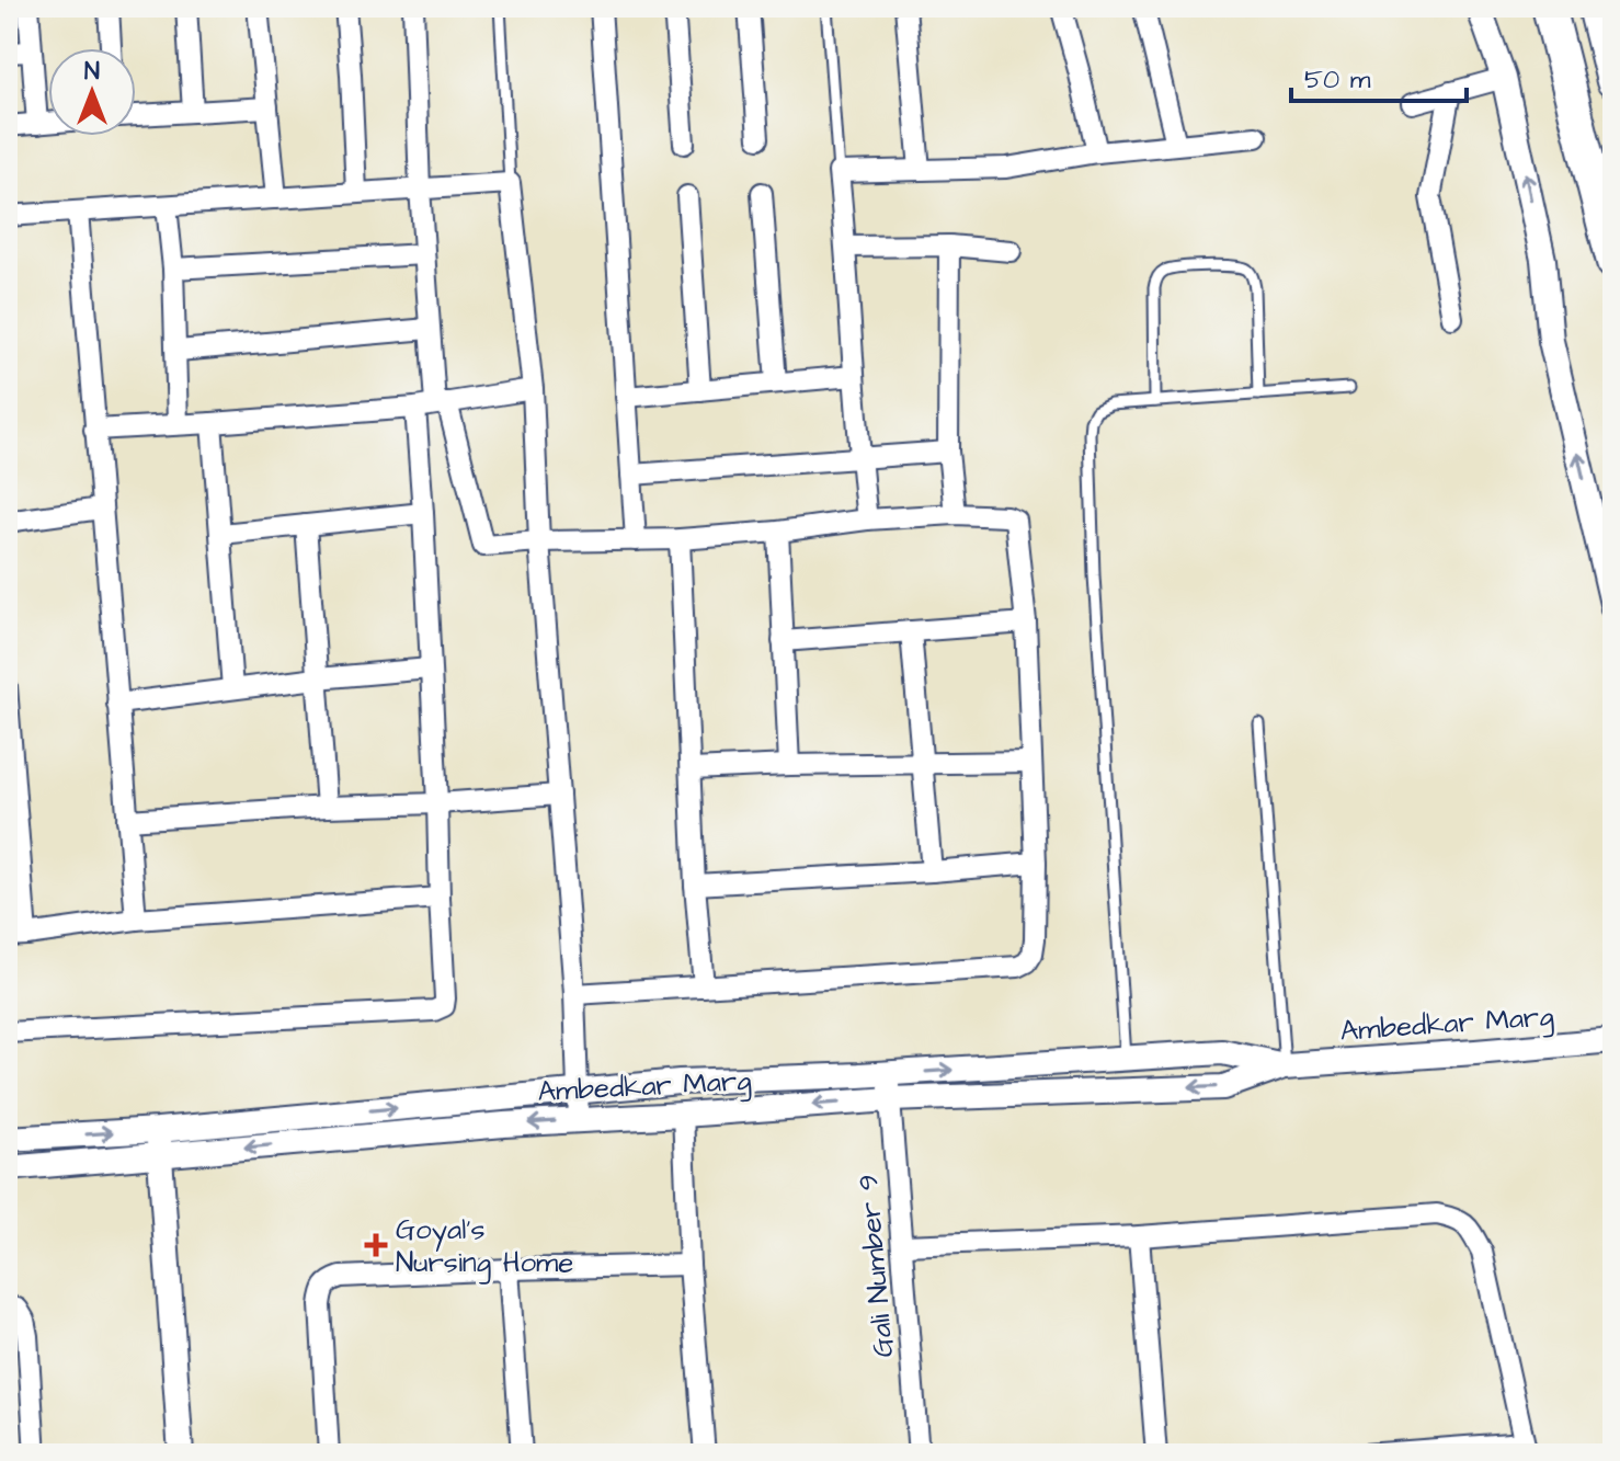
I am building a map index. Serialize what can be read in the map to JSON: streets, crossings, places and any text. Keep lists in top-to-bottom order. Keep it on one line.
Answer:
{"streets":{"street":["Ambedkar Marg","Gali Number 9"]},"crossings":[["Ambedkar Marg","Gali Number 9"]],"places":{"health":["Goyal's Nursing Home"]},"scale_bar":"50 m","north":"top"}
